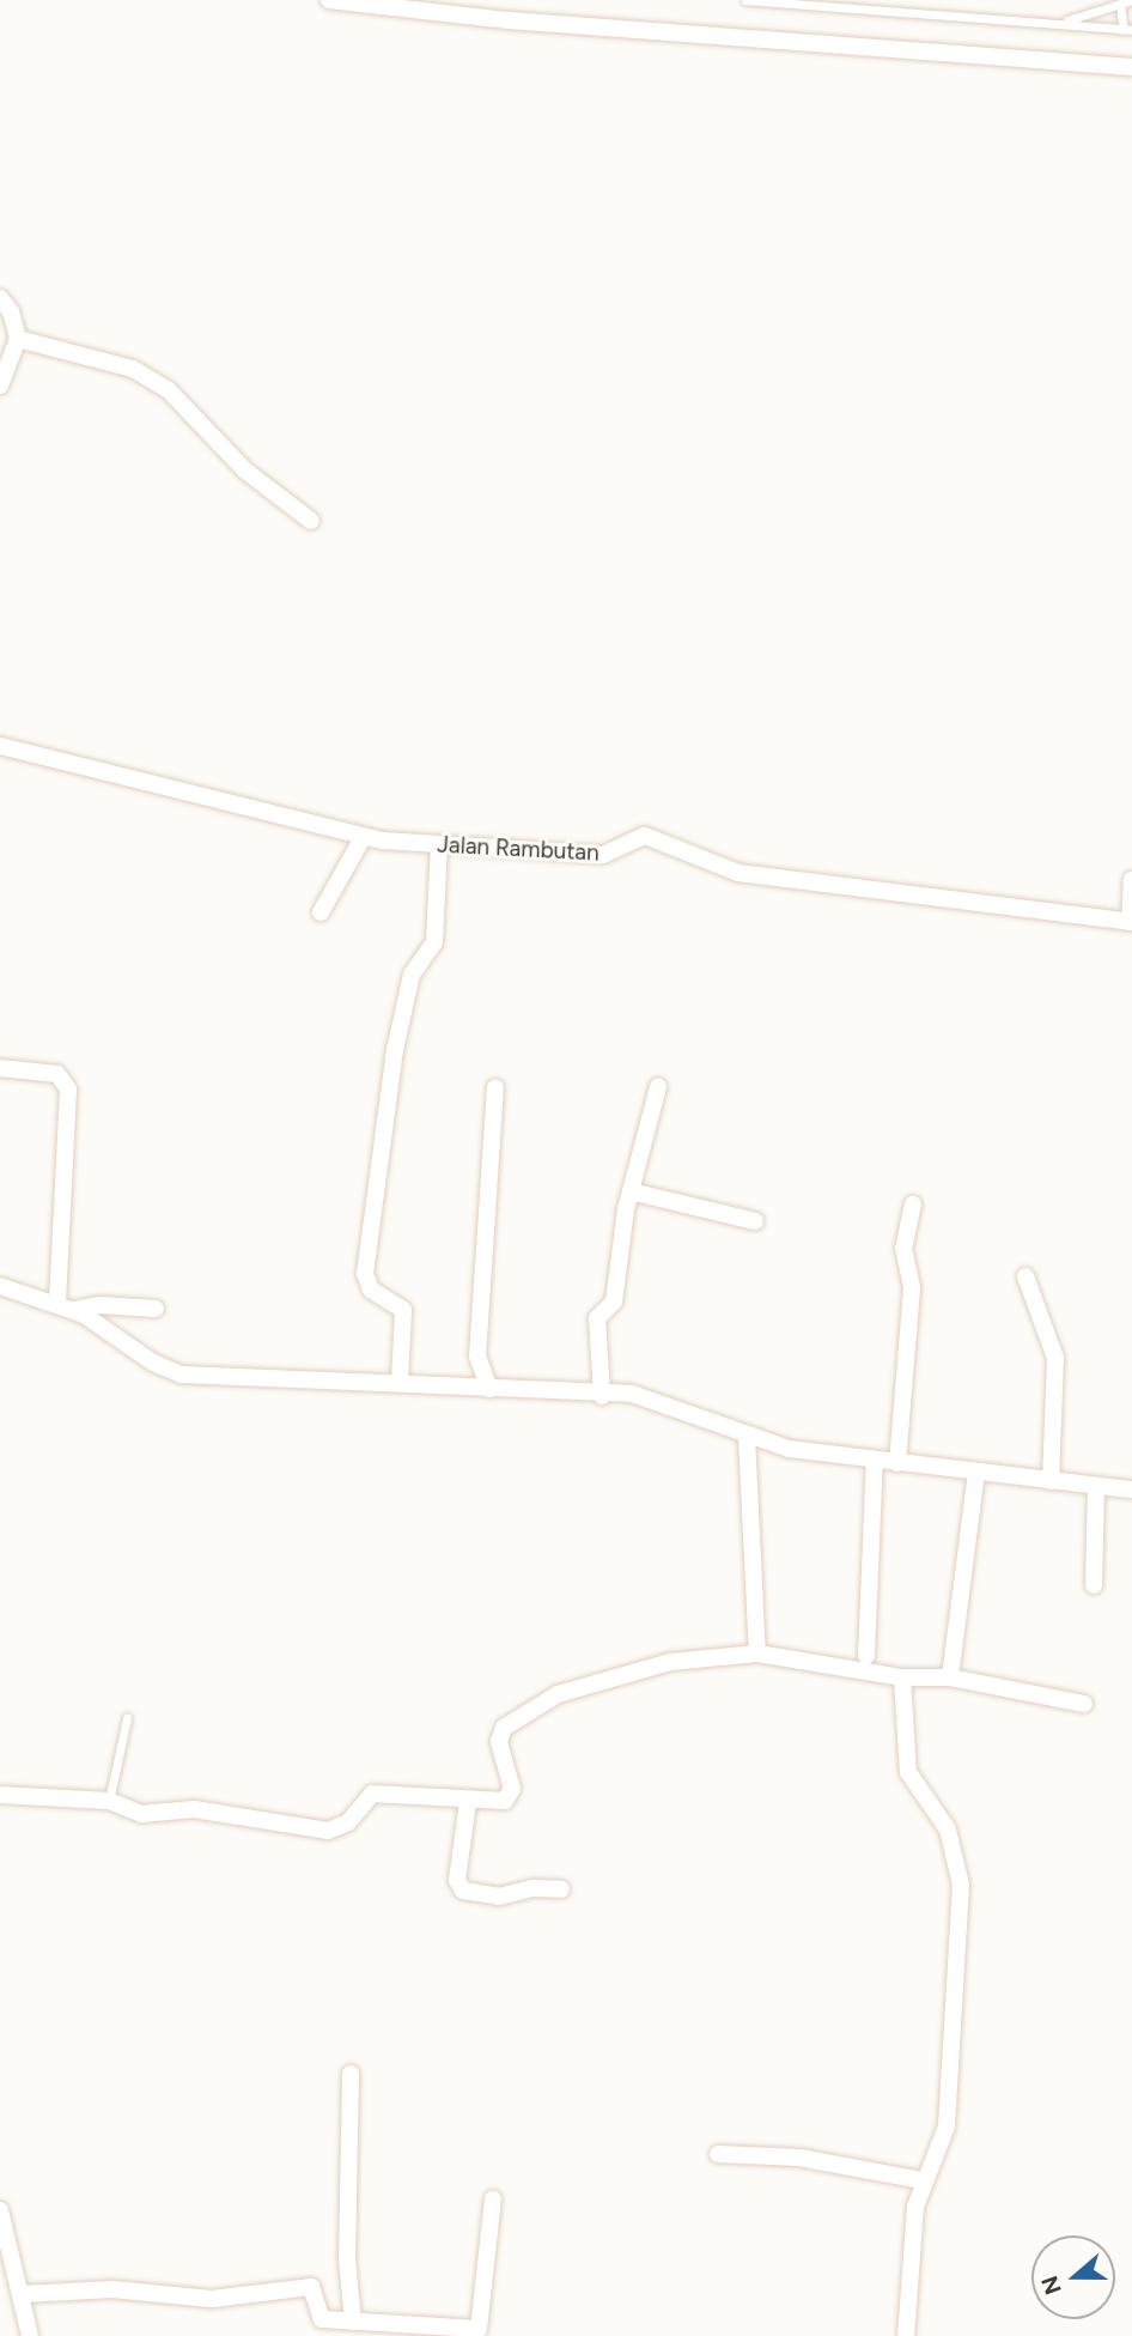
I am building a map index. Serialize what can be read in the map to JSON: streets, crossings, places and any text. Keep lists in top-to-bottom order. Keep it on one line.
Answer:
{"streets":{"street":["Jalan Rambutan"]},"north":"left"}
